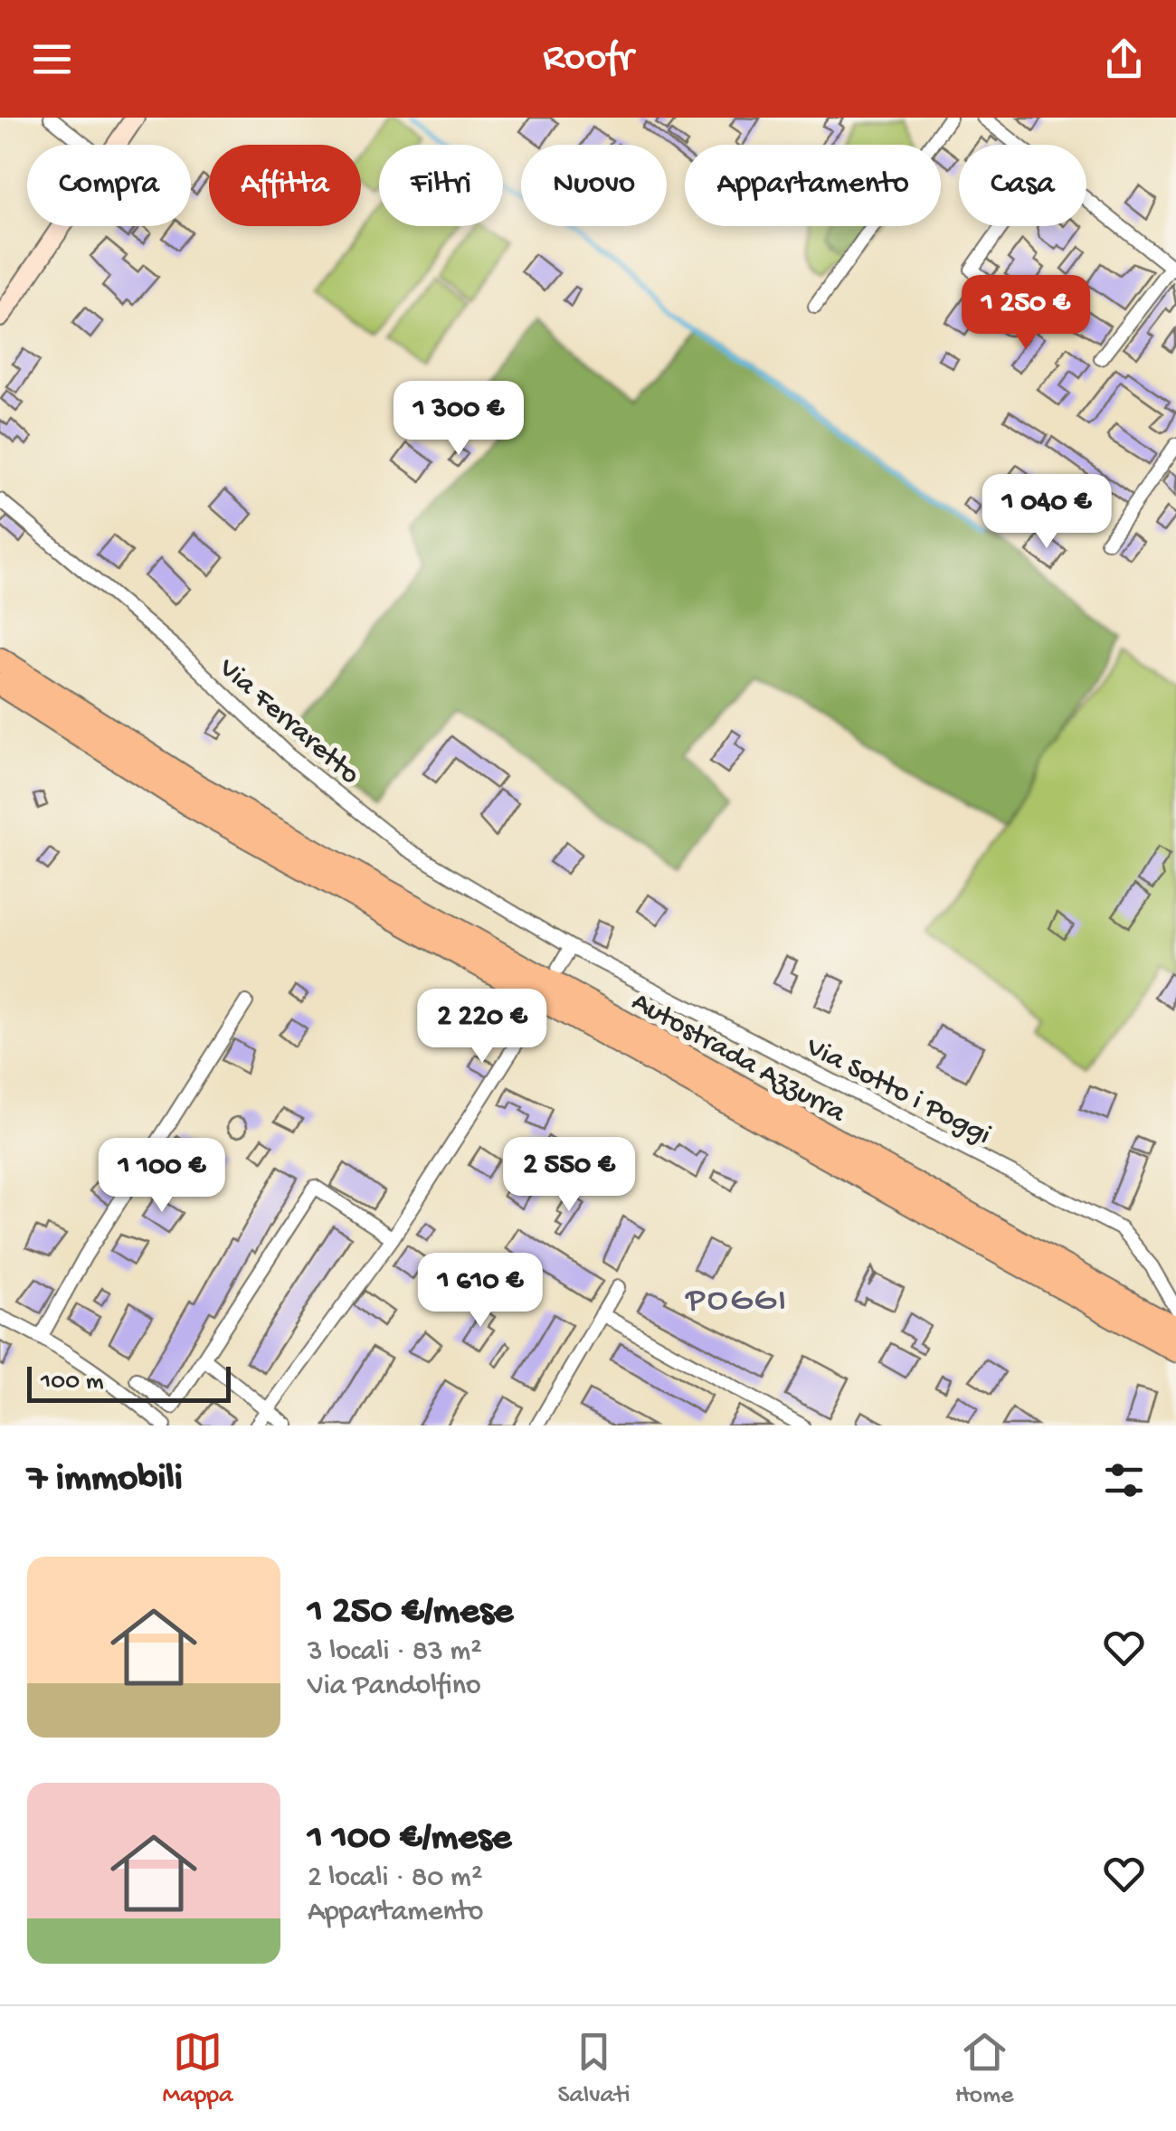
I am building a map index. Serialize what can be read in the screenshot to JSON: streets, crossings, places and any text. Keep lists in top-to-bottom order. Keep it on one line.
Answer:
{"streets":{"highway":["Autostrada Azzurra"],"street":["Via Ferraretto","Via Sotto i Poggi"]},"crossings":[["Via Ferraretto","Via Sotto i Poggi"]],"districts":["POGGI"],"scale_bar":"100 m","page":{"header":"Roofr","chip":["Compra","Affitta","Filtri","Nuovo","Appartamento","Casa"],"price":["1 250 €","1 300 €","1 040 €","2 220 €","2 550 €","1 100 €","1 610 €"],"scale":"100 m","heading":"7 immobili","list":[{"name":"1 250 €/mese","note":"3 locali · 83 m² · Via Pandolfino"},{"name":"1 100 €/mese","note":"2 locali · 80 m² · Appartamento"}],"tabs":["Mappa","Salvati","Home"]}}
